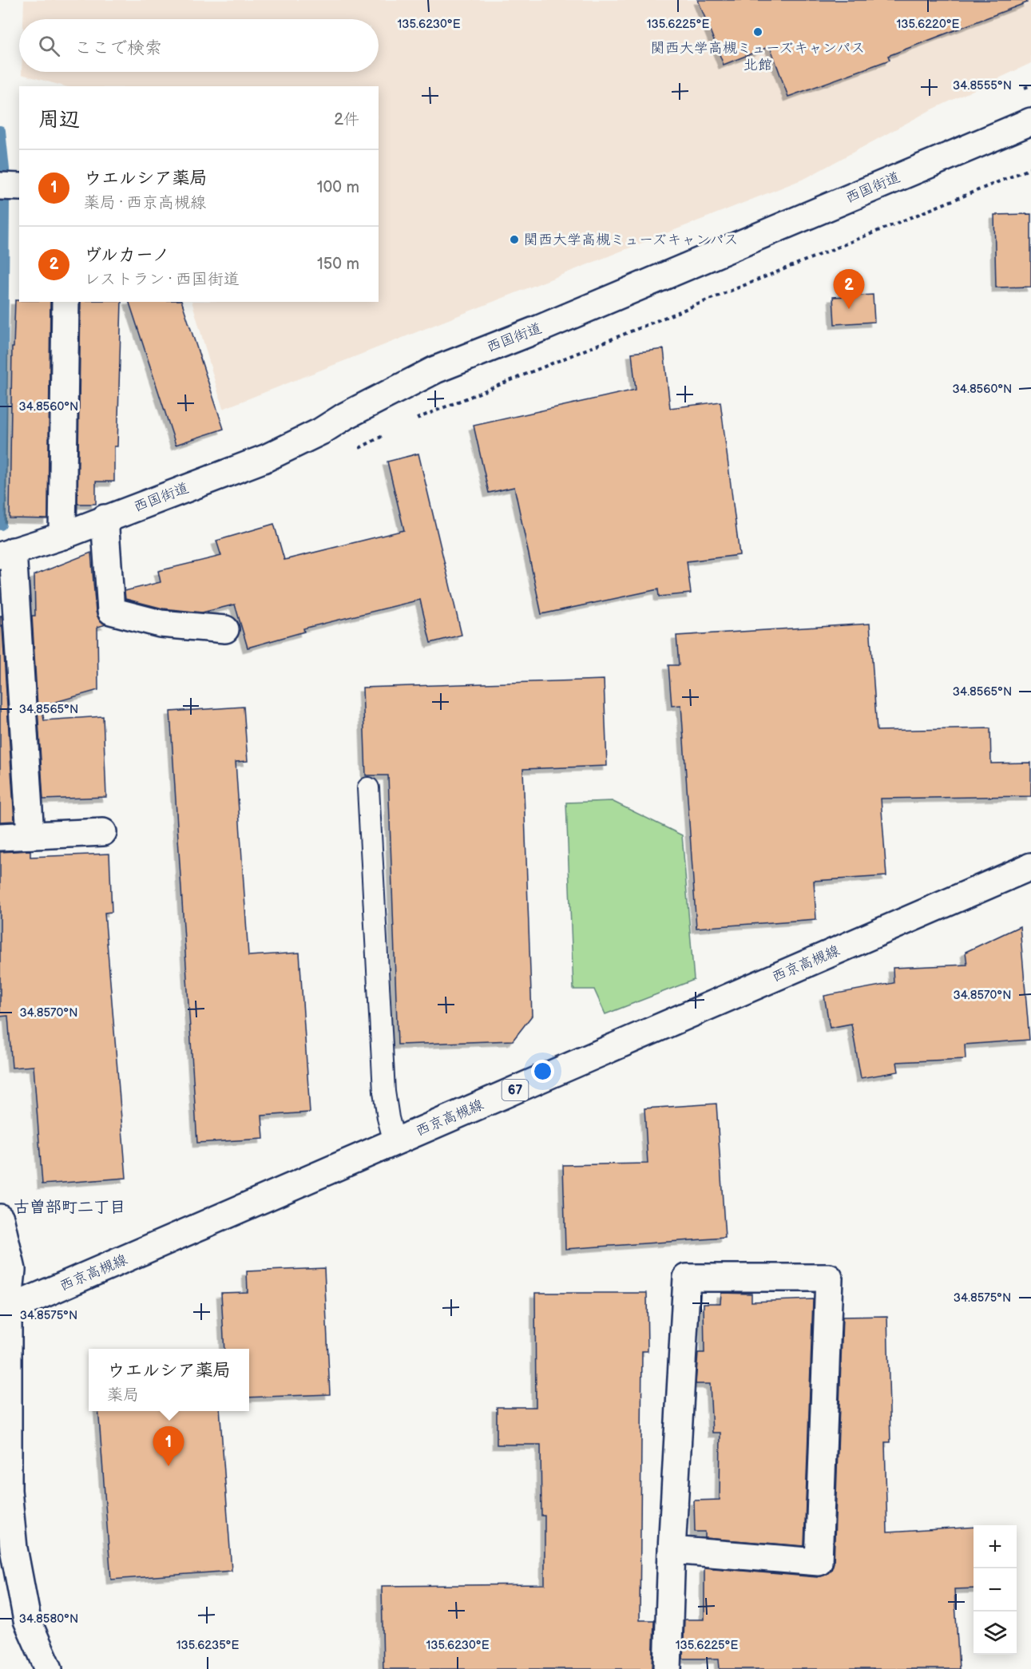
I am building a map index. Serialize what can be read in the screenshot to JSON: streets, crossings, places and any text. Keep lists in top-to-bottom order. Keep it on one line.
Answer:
{"streets":{"street":["西国街道","西京高槻線","67"]},"districts":["古曽部町二丁目"],"places":["関西大学高槻ミューズキャンパス 北館","関西大学高槻ミューズキャンパス"],"page":{"search":"ここで検索","heading":["周辺","2件"],"list":[{"mark":"1","name":"ウエルシア薬局","note":"薬局 · 西京高槻線","value":"100 m"},{"mark":"2","name":"ヴルカーノ","note":"レストラン · 西国街道","value":"150 m"}],"pins":["2","1"],"popup":["ウエルシア薬局","薬局"],"map_buttons":["+","−"]},"coordinates":["135.6230°E","135.6225°E","135.6220°E","34.8555°N","34.8560°N","34.8565°N","34.8570°N","34.8575°N","34.8580°N","135.6235°E"]}
